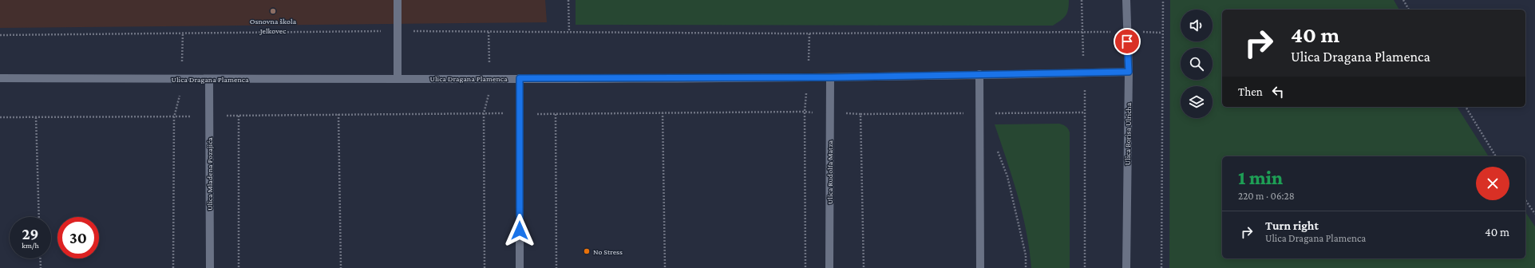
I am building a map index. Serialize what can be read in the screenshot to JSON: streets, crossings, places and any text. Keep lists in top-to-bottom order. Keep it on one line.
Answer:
{"streets":{"street":["Ulica Dragana Plamenca","Ulica Borisa Ulricha","Ulica Rudolfa Matza","Ulica Mladena Pozajića"]},"crossings":[["Ulica Dragana Plamenca","Ulica Borisa Ulricha"],["Ulica Dragana Plamenca","Ulica Rudolfa Matza"],["Ulica Dragana Plamenca","Ulica Mladena Pozajića"]],"places":["Osnovna škola Jelkovec","No Stress"],"page":{"turn":["40 m","Ulica Dragana Plamenca"],"then":"Then","heading":["1 min","220 m · 06:28"],"list":[{"name":"Turn right","note":"Ulica Dragana Plamenca","value":"40 m"}],"speed":"29 km/h","limit":"30"}}
